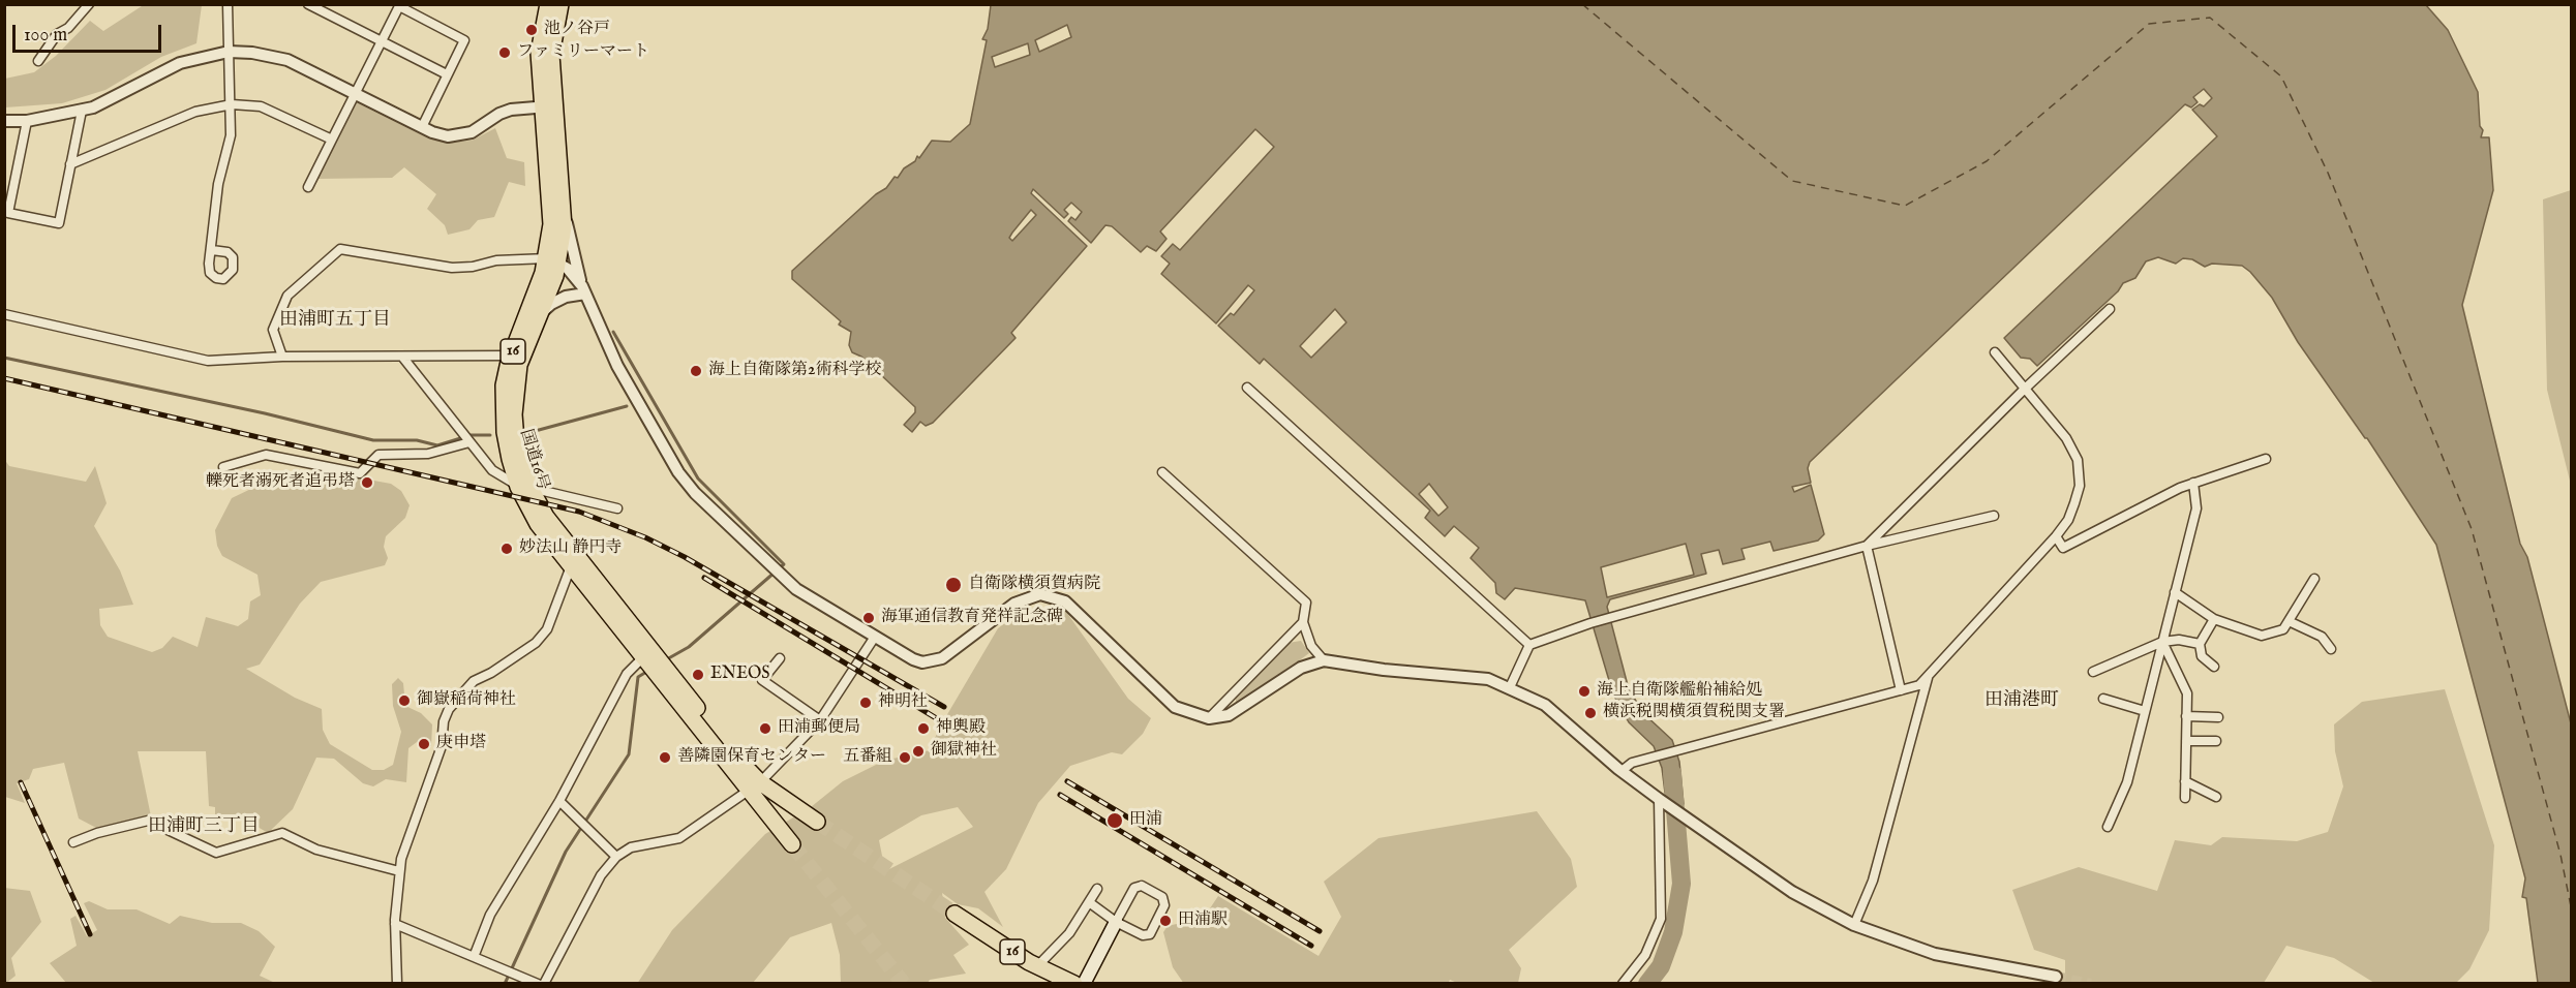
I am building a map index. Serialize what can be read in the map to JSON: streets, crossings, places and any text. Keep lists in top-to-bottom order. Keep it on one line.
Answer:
{"streets":{"highway":["16","国道16号"]},"districts":["田浦町五丁目","田浦港町","田浦町三丁目"],"places":["池ノ谷戸","ファミリーマート","海上自衛隊第2術科学校","轢死者溺死者追弔塔","妙法山 静円寺","自衛隊横須賀病院","海軍通信教育発祥記念碑","ENEOS","海上自衛隊艦船補給処","御嶽稲荷神社","神明社","横浜税関横須賀税関支署","田浦郵便局","神輿殿","庚申塔","御獄神社","善隣園保育センター","五番組","田浦","田浦駅"],"scale_bar":"100 m"}
